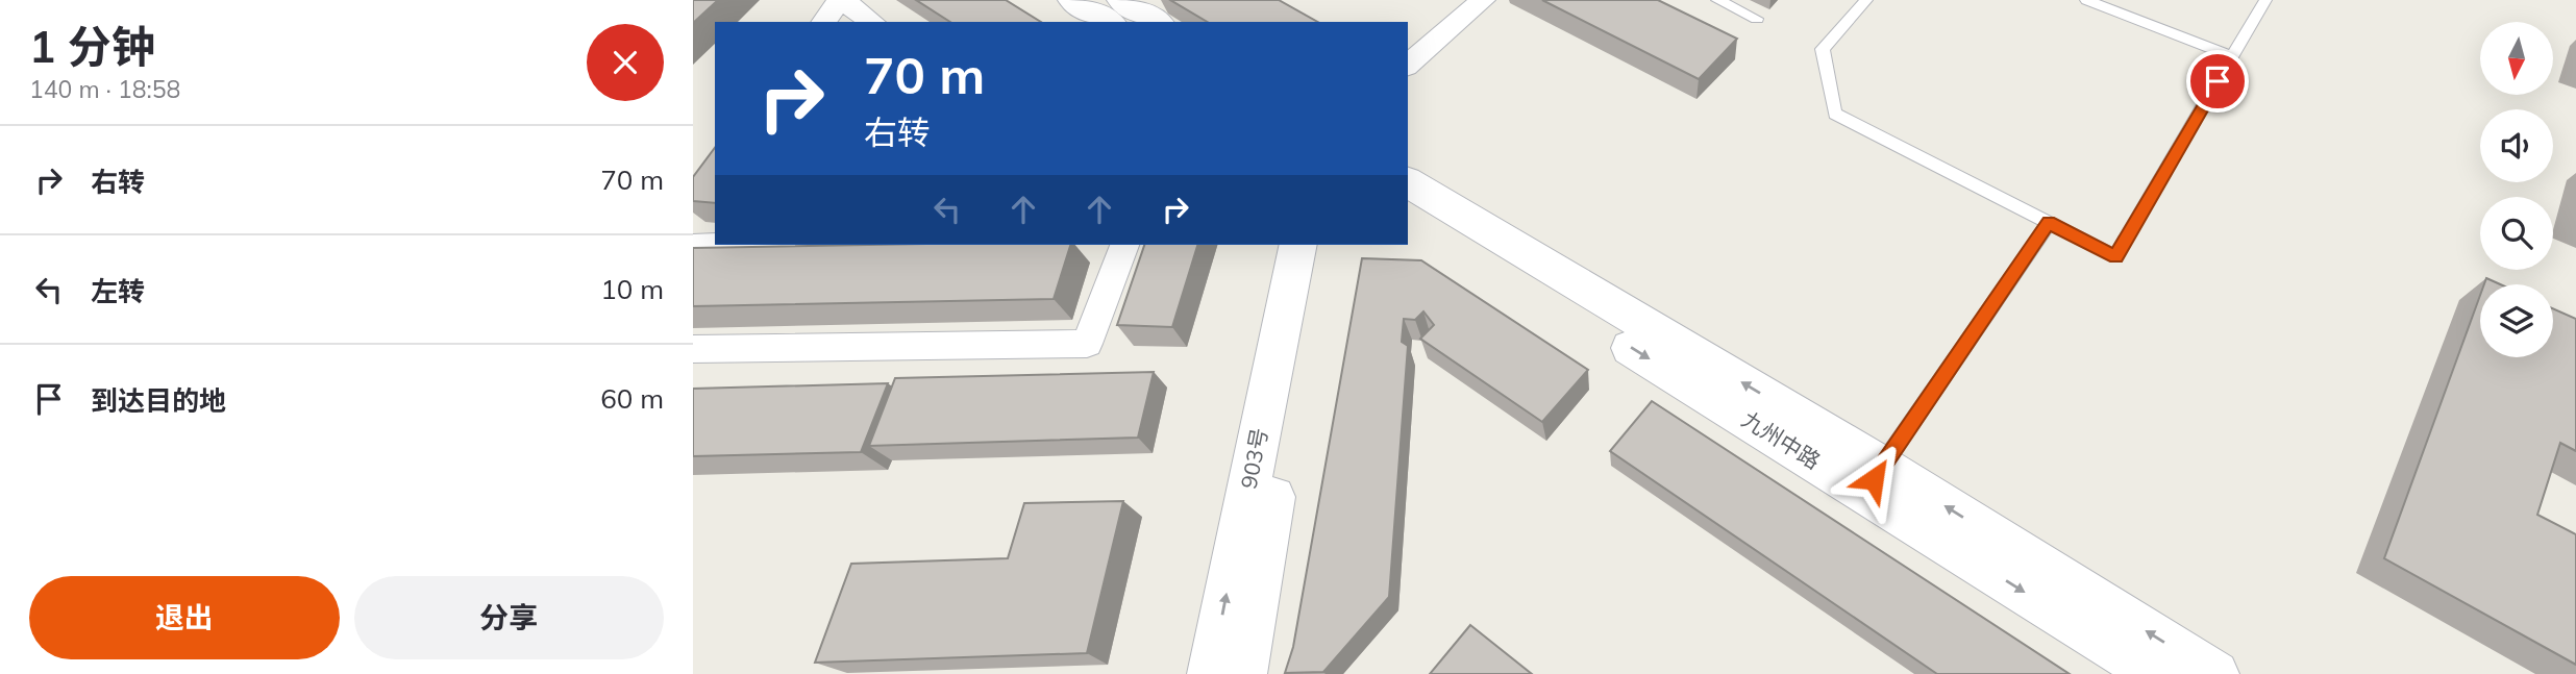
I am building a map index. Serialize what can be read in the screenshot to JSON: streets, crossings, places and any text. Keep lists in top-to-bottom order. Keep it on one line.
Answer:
{"streets":{"street":["九州中路","903号"]},"north":"bottom","page":{"heading":["1 分钟","140 m · 18:58"],"turn":["70 m","右转"],"list":[{"name":"右转","value":"70 m"},{"name":"左转","value":"10 m"},{"name":"到达目的地","value":"60 m"}],"buttons":["退出","分享"]}}
